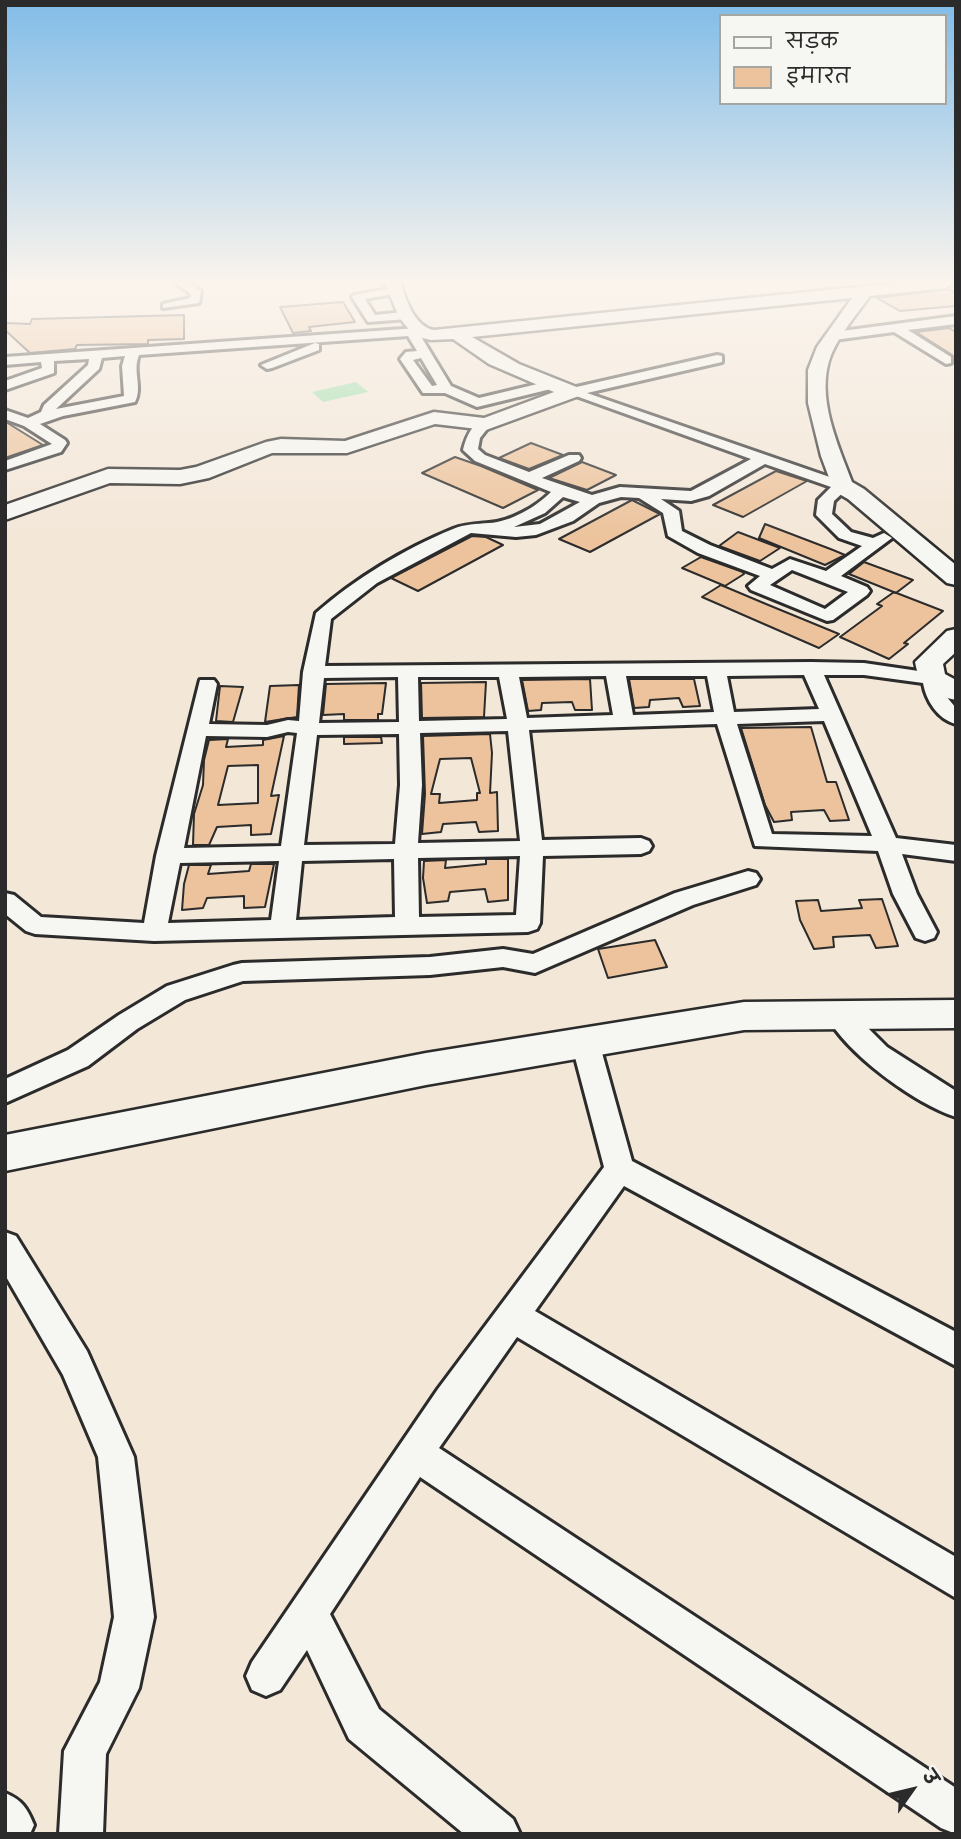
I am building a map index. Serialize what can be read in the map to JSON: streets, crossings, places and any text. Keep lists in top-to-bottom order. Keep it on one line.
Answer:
{"legend":["सड़क","इमारत"],"north":"top right"}
